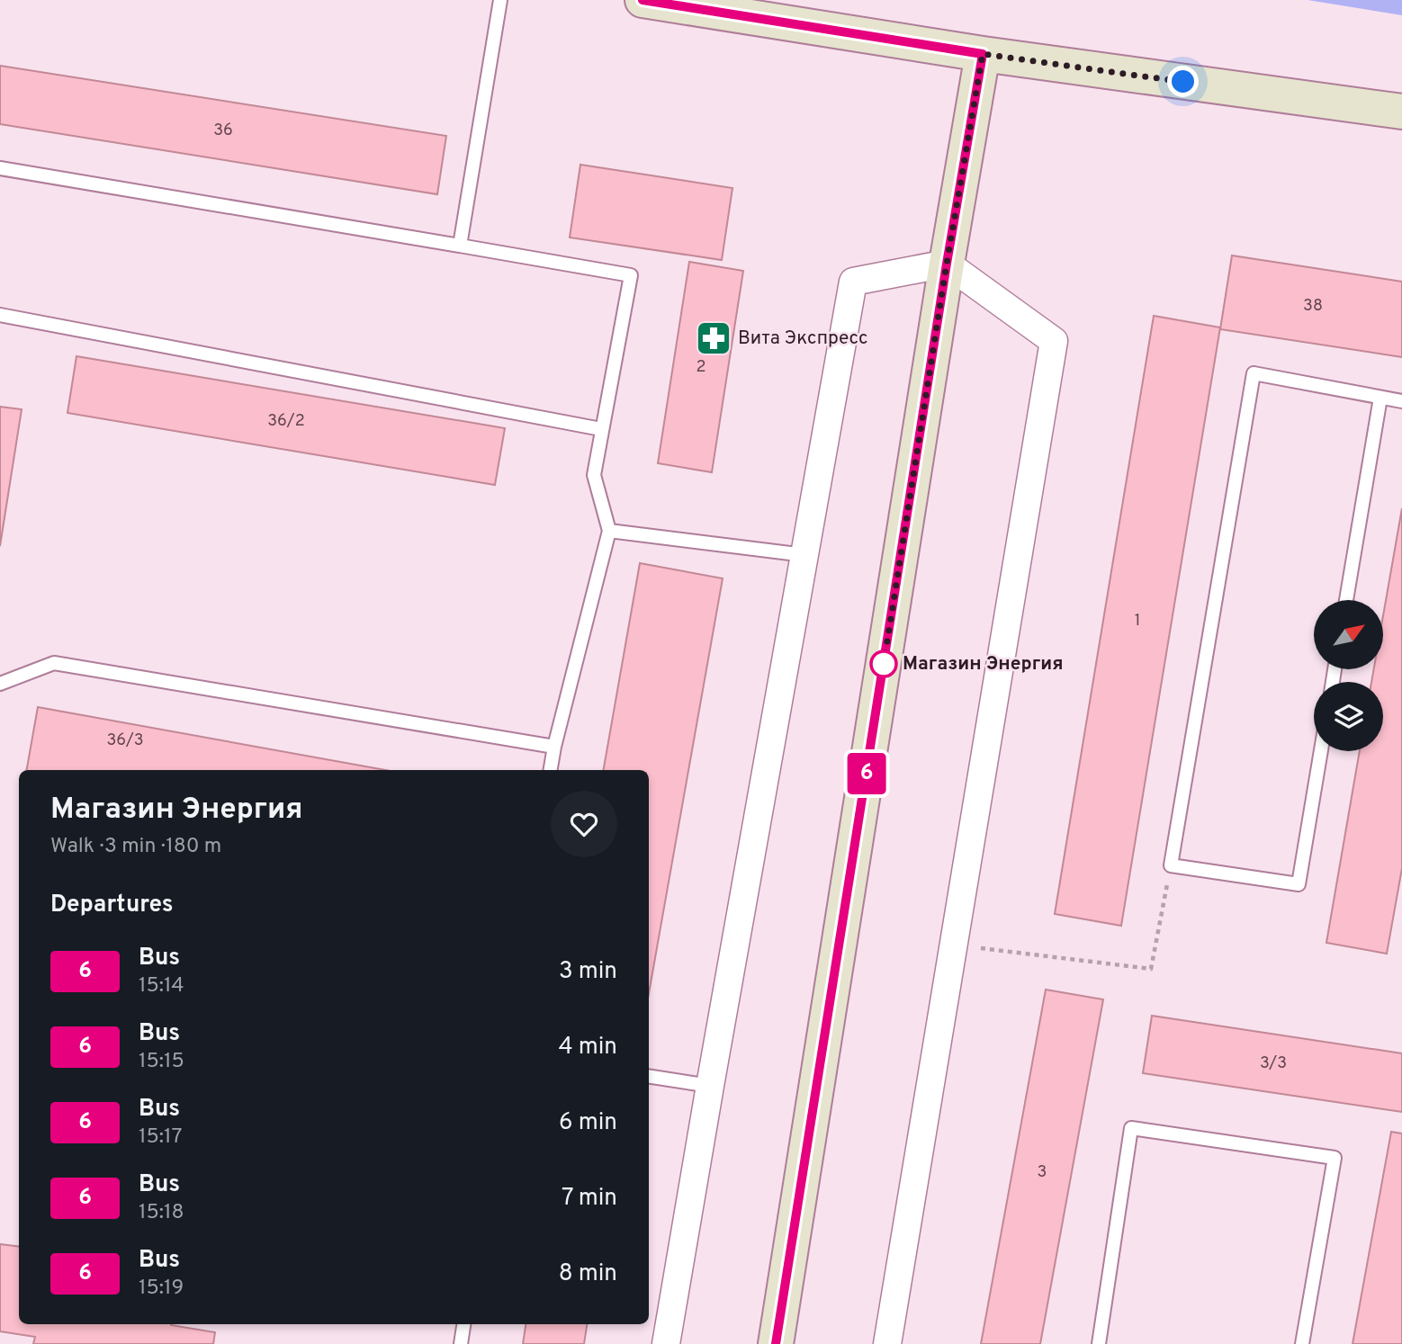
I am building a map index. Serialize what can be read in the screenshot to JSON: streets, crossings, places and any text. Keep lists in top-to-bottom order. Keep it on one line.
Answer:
{"places":{"pharmacy":["Вита Экспресс"],"other":["Магазин Энергия"]},"lines":["bus line 6"],"house_numbers":["36","38","2","36/2","1","36/3","3/3","3"],"north":"top right","page":{"on_map":"6","heading":[["Магазин Энергия","Walk · 3 min · 180 m"],"Departures"],"list":[{"mark":"6","name":"Bus","note":"15:14","value":"3 min"},{"mark":"6","name":"Bus","note":"15:15","value":"4 min"},{"mark":"6","name":"Bus","note":"15:17","value":"6 min"},{"mark":"6","name":"Bus","note":"15:18","value":"7 min"},{"mark":"6","name":"Bus","note":"15:19","value":"8 min"}]}}
